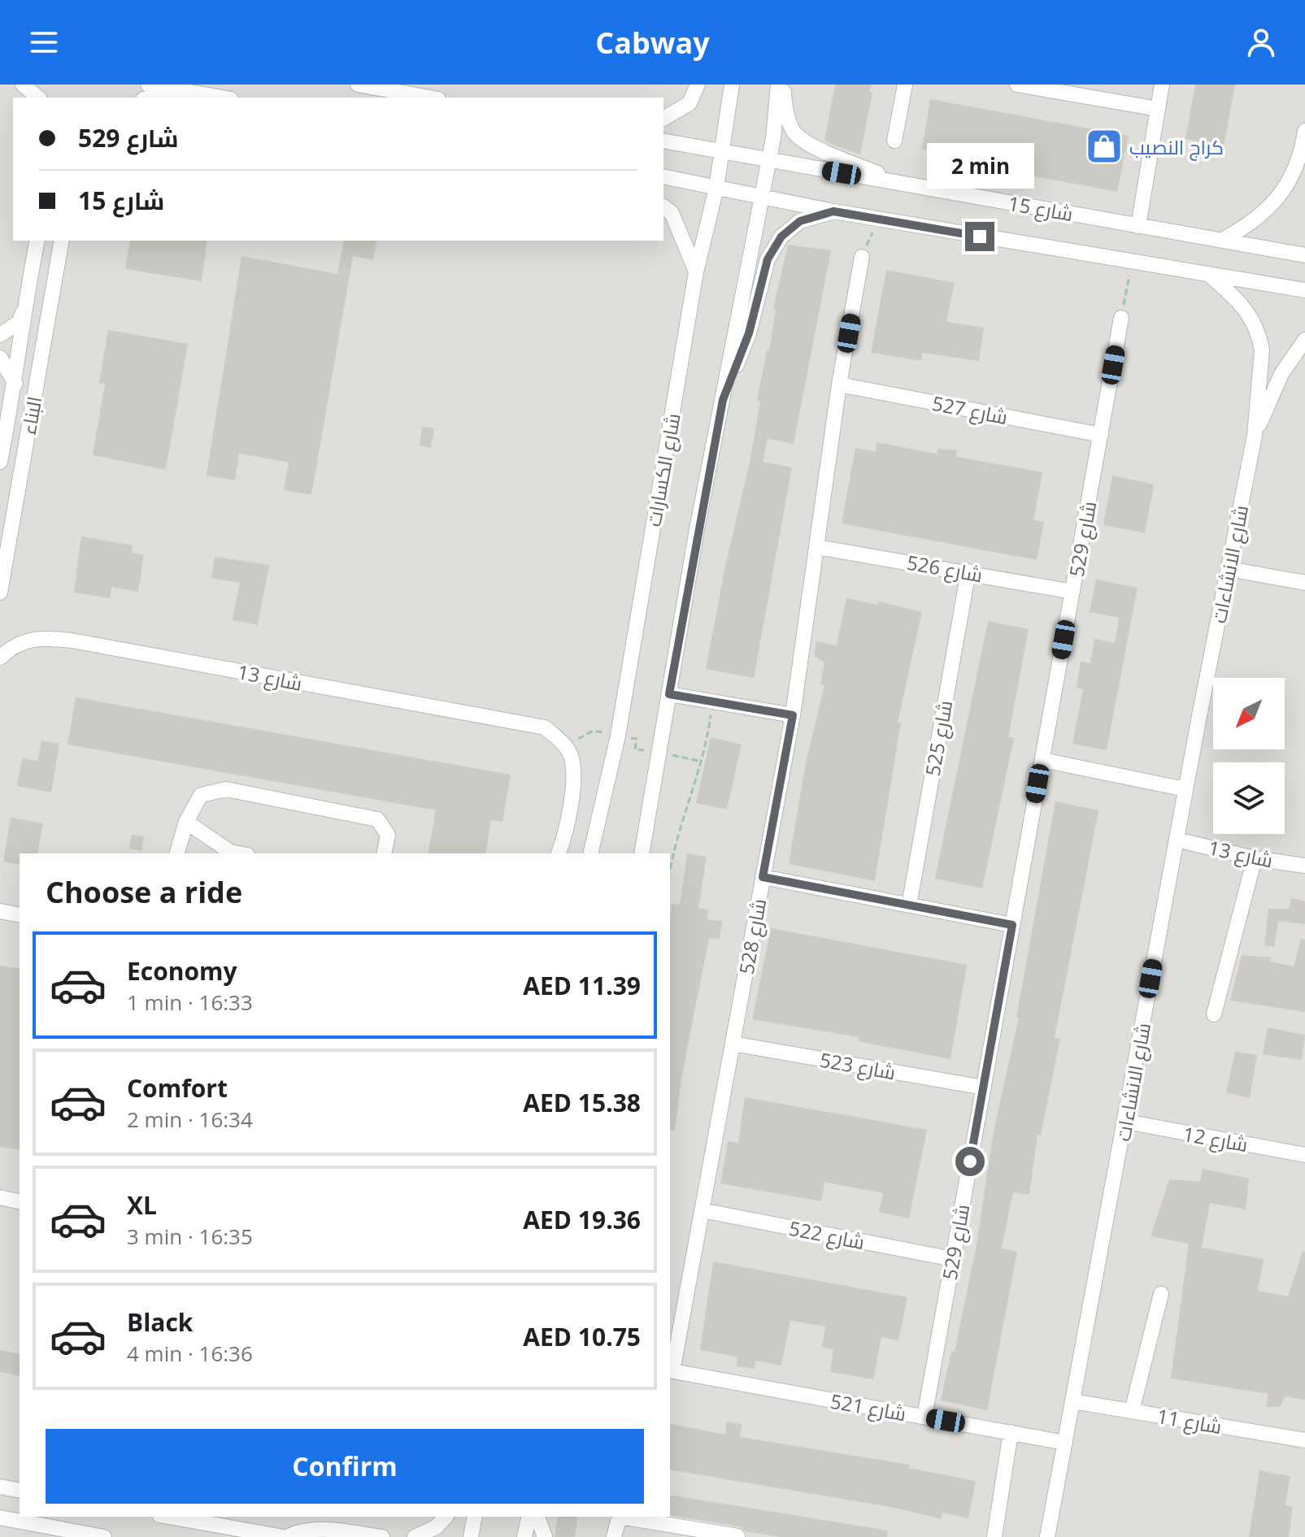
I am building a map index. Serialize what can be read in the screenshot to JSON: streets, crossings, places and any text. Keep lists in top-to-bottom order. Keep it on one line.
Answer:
{"streets":{"street":["شارع 15","شارع 527","البناء","شارع الكسارات","شارع 529","شارع الانشاءات","شارع 526","شارع 13","شارع 525","شارع 528","شارع 523","شارع 12","شارع 522","شارع 521","شارع 11"]},"crossings":[["شارع 15","شارع الكسارات"],["شارع 15","شارع الانشاءات"],["شارع 527","شارع 529"],["شارع 527","شارع 528"],["شارع 529","شارع 526"],["شارع 529","شارع 523"],["شارع 529","شارع 522"],["شارع 529","شارع 521"],["شارع الانشاءات","شارع 13"],["شارع الانشاءات","شارع 12"],["شارع الانشاءات","شارع 521"],["شارع الانشاءات","شارع 11"],["شارع 526","شارع 525"],["شارع 526","شارع 528"],["شارع 528","شارع 523"],["شارع 528","شارع 522"],["شارع 528","شارع 521"]],"places":{"shop":["كراج النصيب"]},"north":"bottom left","page":{"header":"Cabway","banner":["شارع 529","شارع 15"],"bubble":"2 min","heading":"Choose a ride","list":[{"name":"Economy","note":"1 min · 16:33","value":"AED 11.39"},{"name":"Comfort","note":"2 min · 16:34","value":"AED 15.38"},{"name":"XL","note":"3 min · 16:35","value":"AED 19.36"},{"name":"Black","note":"4 min · 16:36","value":"AED 10.75"}],"buttons":"Confirm"}}
